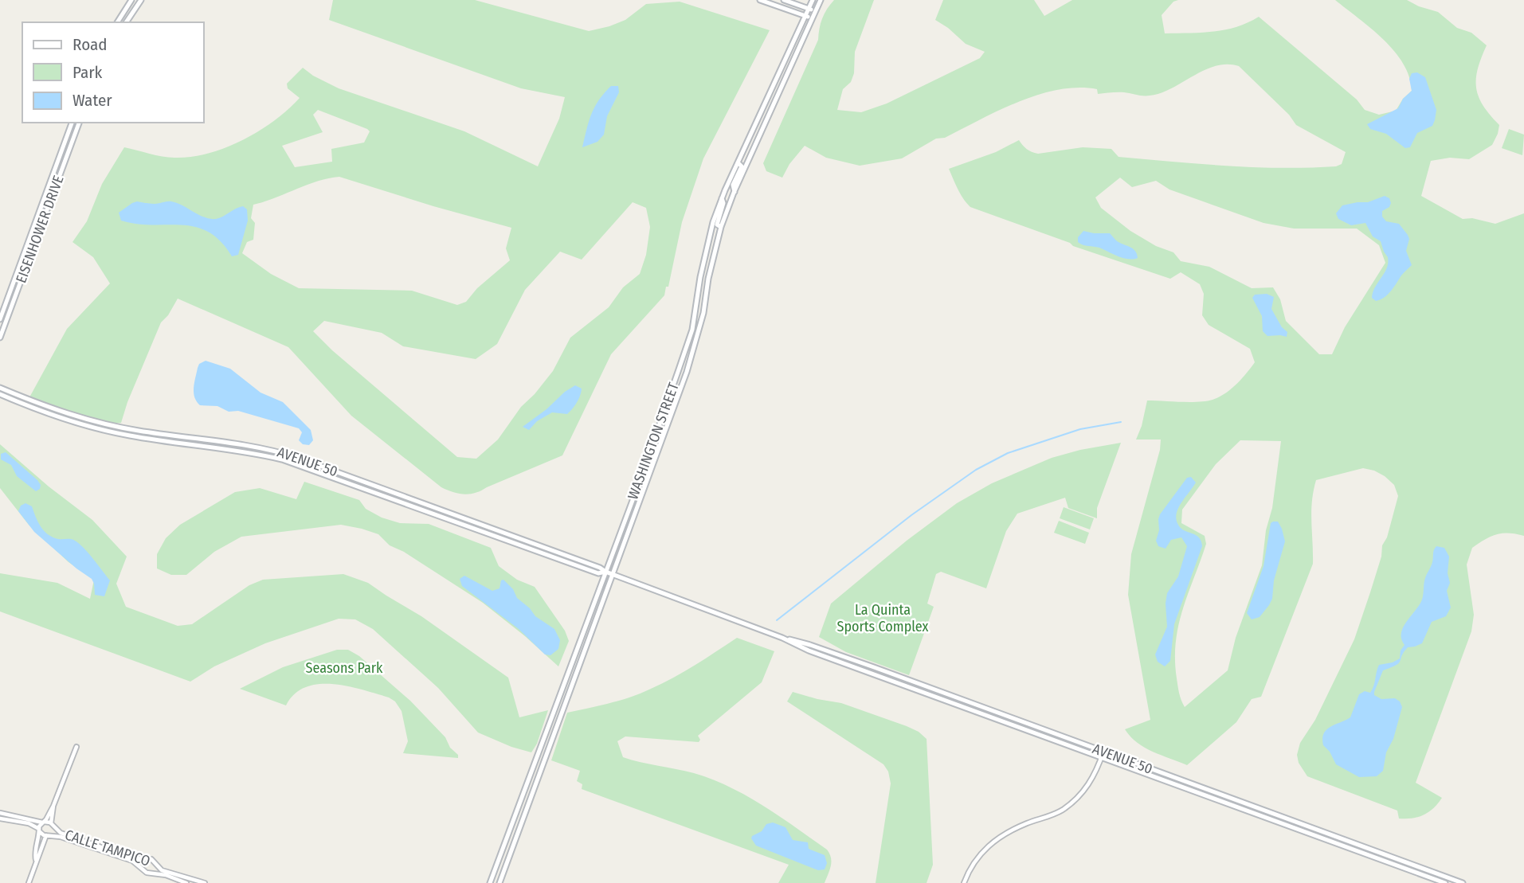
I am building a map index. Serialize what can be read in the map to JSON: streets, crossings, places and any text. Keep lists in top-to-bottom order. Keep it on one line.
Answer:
{"streets":{"main road":["EISENHOWER DRIVE","WASHINGTON STREET","AVENUE 50"],"street":["CALLE TAMPICO"]},"crossings":[["WASHINGTON STREET","AVENUE 50"]],"parks":["La Quinta Sports Complex","Seasons Park"],"legend":["Road","Park","Water"]}
